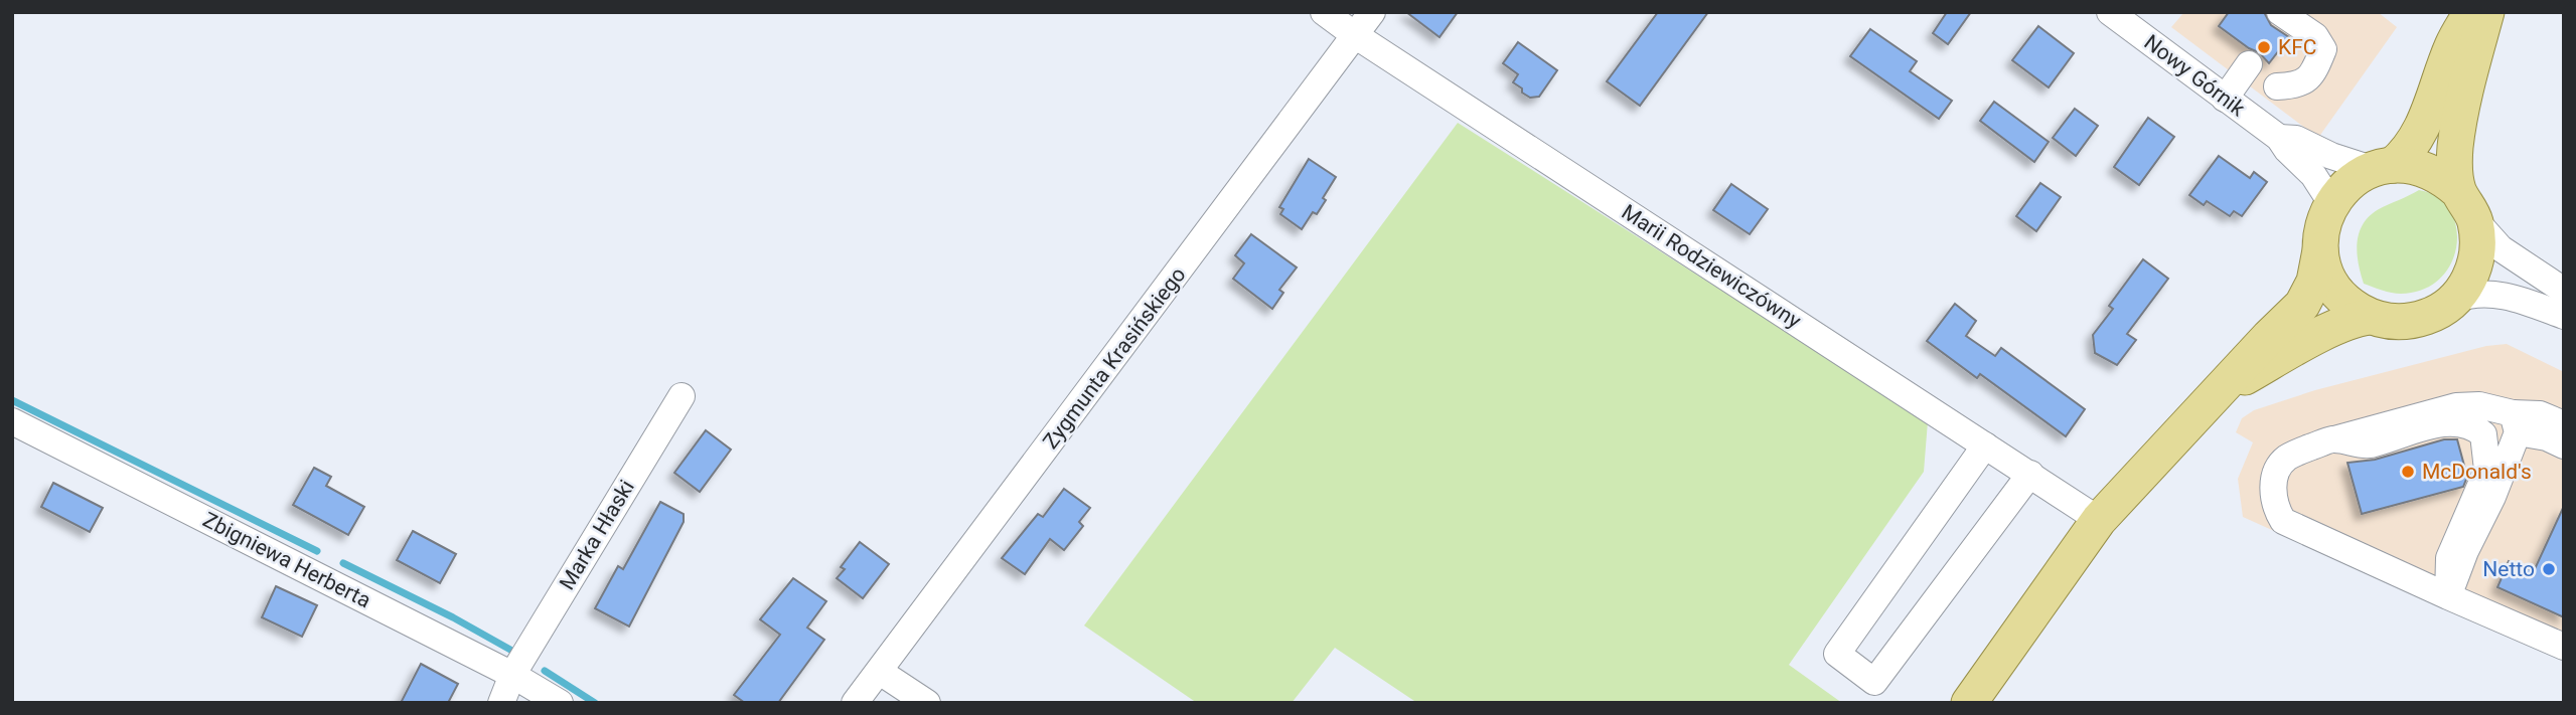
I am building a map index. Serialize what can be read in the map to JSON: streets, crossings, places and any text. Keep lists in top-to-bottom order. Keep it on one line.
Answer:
{"streets":{"street":["Nowy Górnik","Marii Rodziewiczówny","Zygmunta Krasińskiego","Marka Hłaski","Zbigniewa Herberta"]},"crossings":[["Marii Rodziewiczówny","Zygmunta Krasińskiego"],["Marka Hłaski","Zbigniewa Herberta"]],"places":["KFC","McDonald's","Netto"]}
